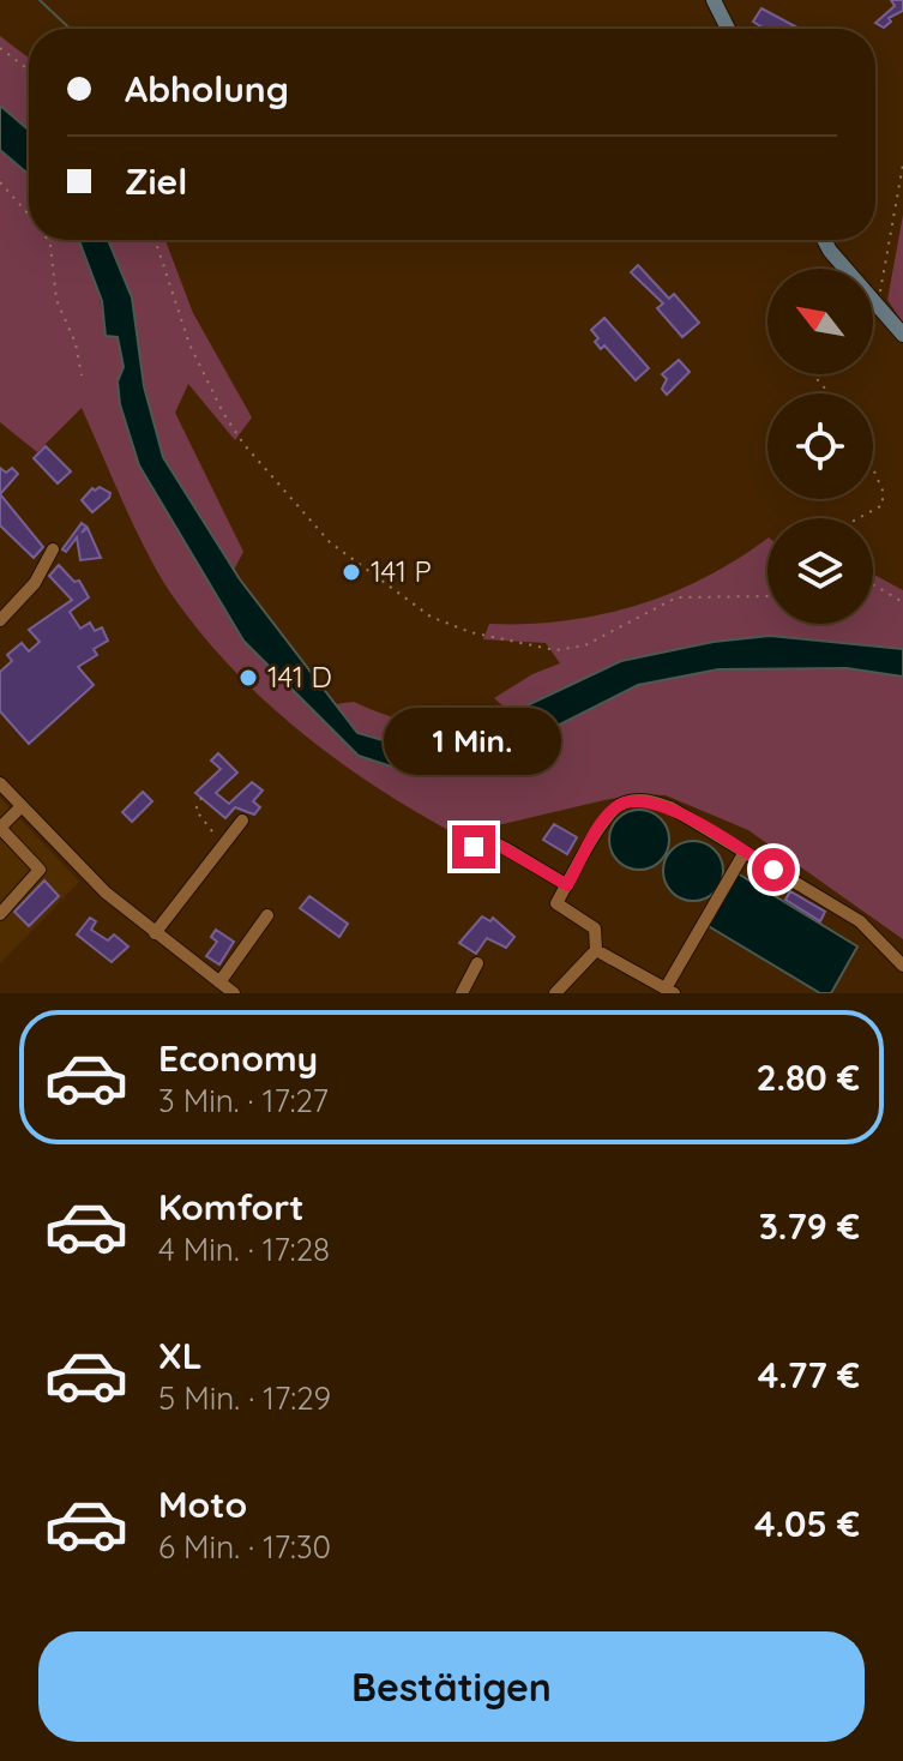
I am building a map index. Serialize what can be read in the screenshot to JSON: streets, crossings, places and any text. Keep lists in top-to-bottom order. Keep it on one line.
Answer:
{"places":["141 P","141 D"],"north":"top left","page":{"banner":["Abholung","Ziel"],"bubble":"1 Min.","list":[{"name":"Economy","note":"3 Min. · 17:27","value":"2.80 €"},{"name":"Komfort","note":"4 Min. · 17:28","value":"3.79 €"},{"name":"XL","note":"5 Min. · 17:29","value":"4.77 €"},{"name":"Moto","note":"6 Min. · 17:30","value":"4.05 €"}],"buttons":"Bestätigen"}}
